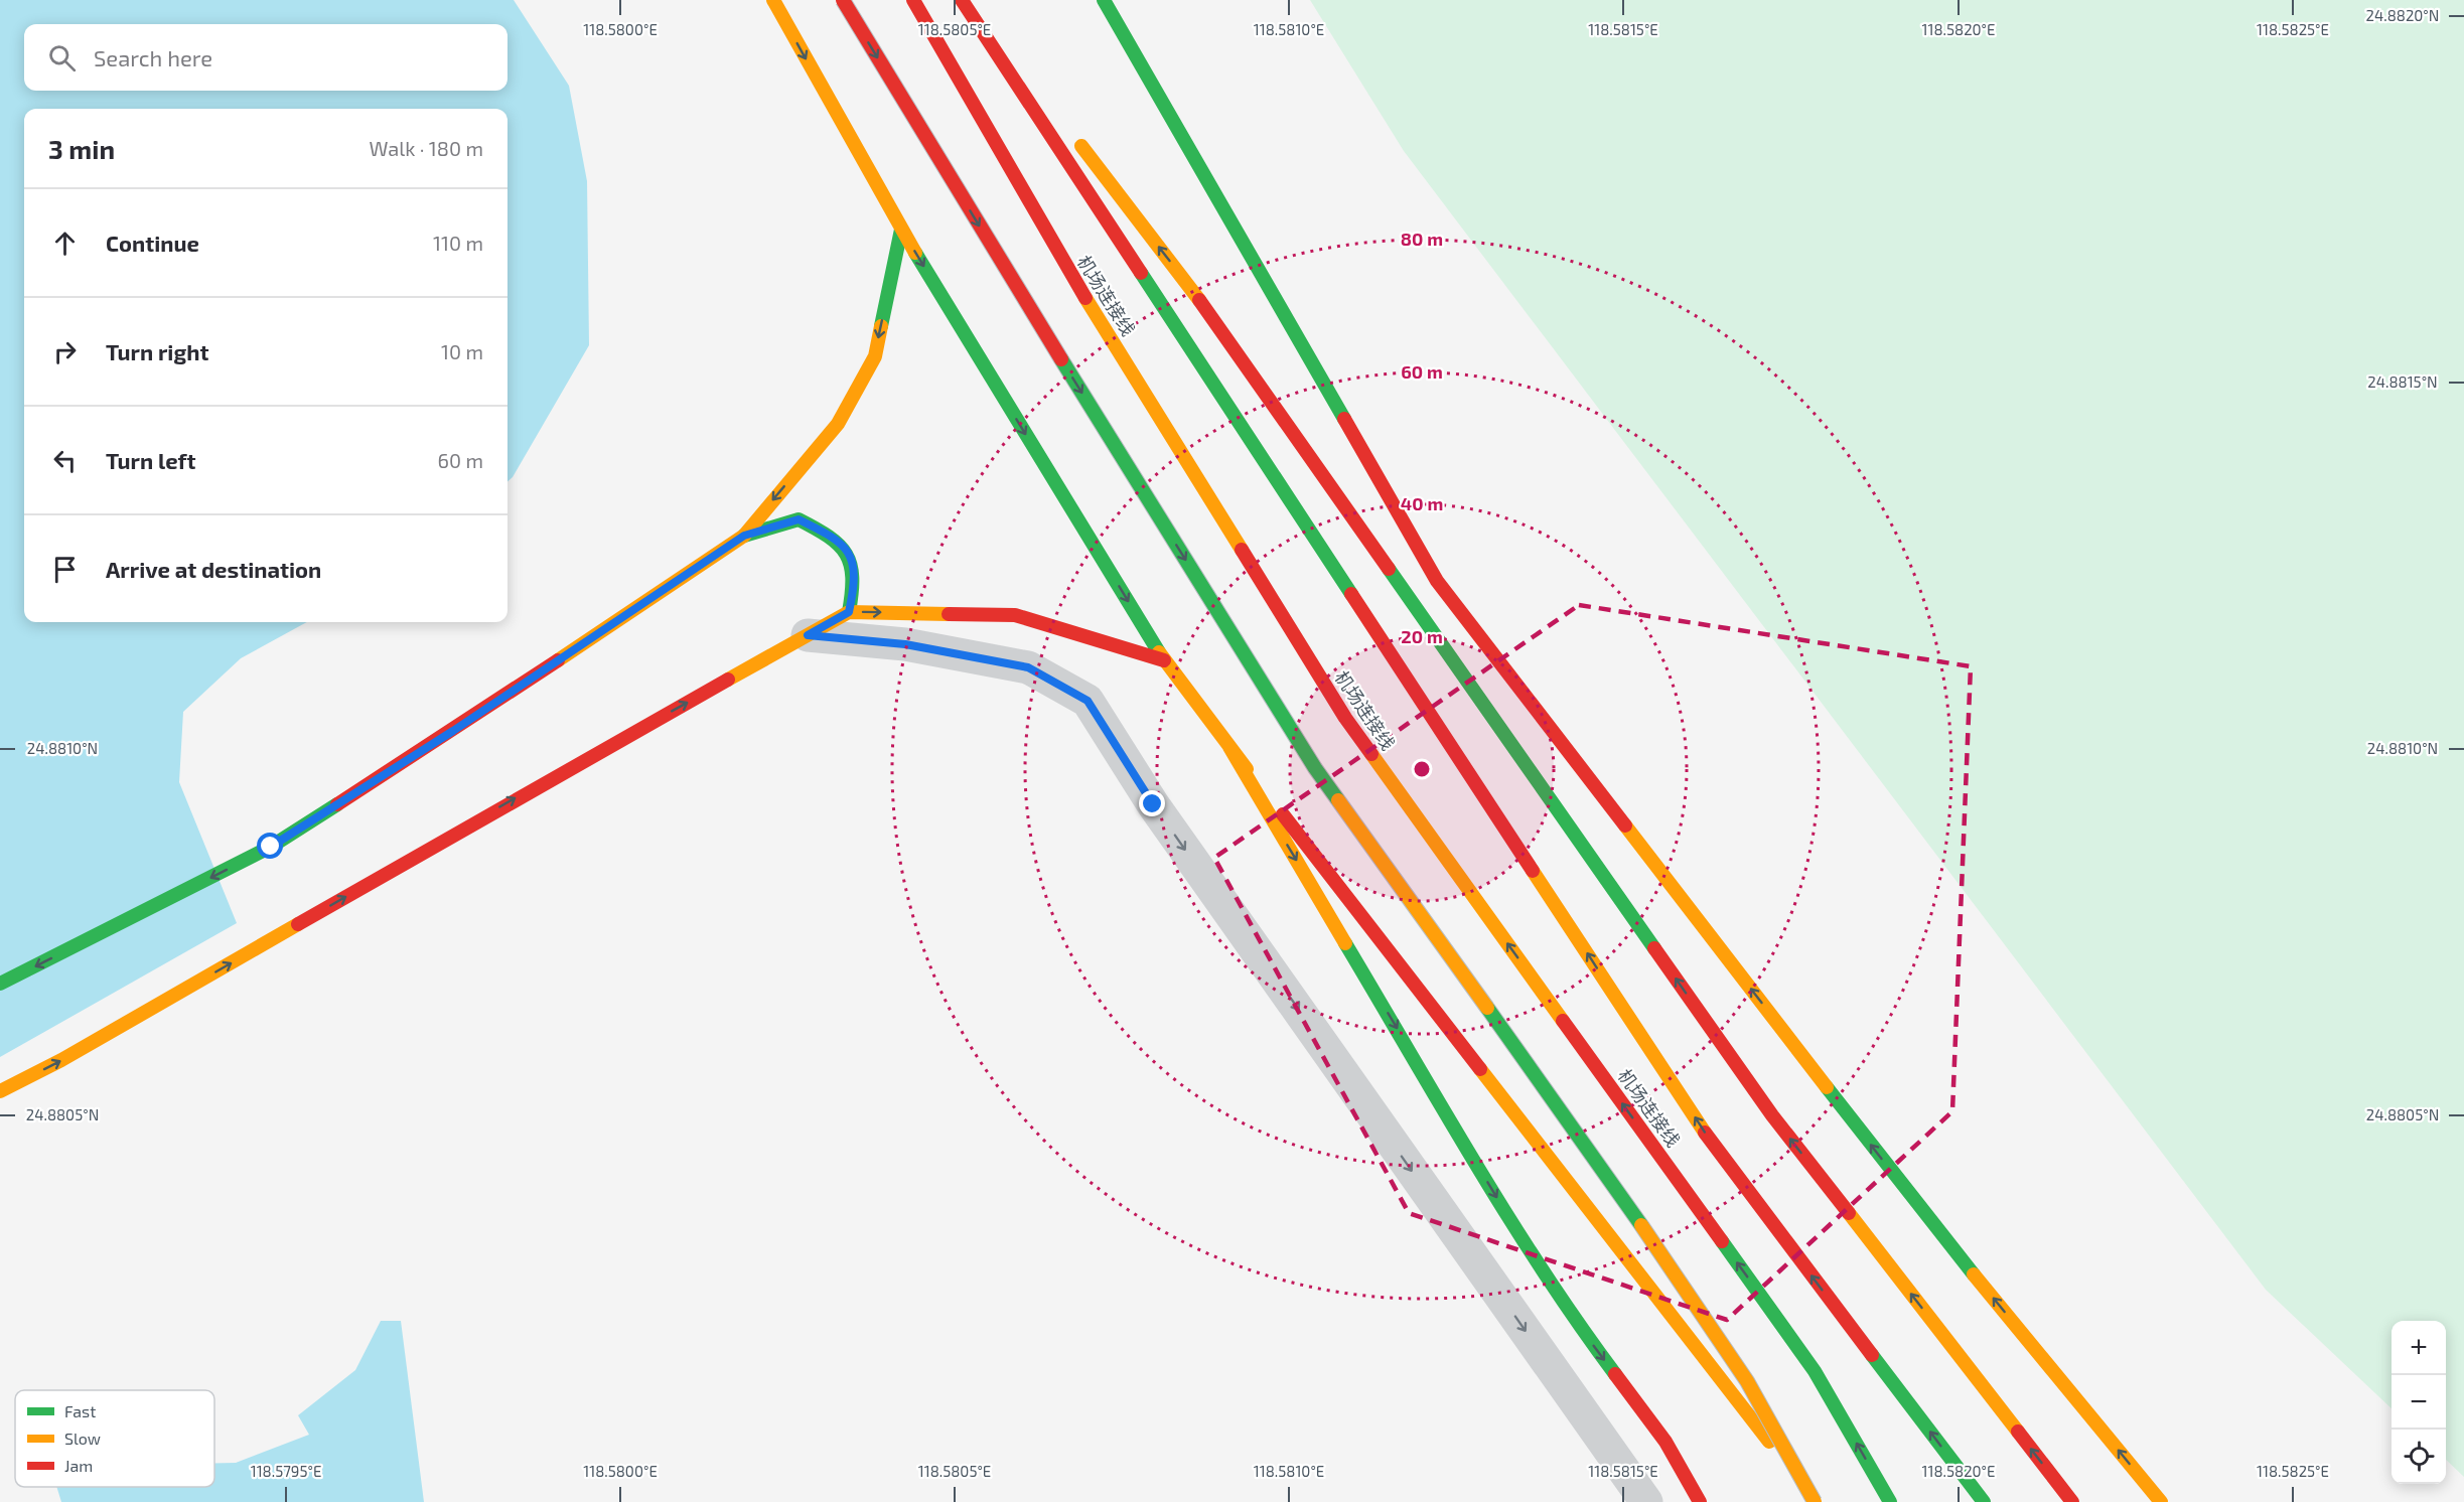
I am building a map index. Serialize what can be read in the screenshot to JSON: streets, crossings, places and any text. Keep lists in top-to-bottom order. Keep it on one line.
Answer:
{"streets":{"main road":["机场连接线"]},"legend":["Fast","Slow","Jam"],"page":{"search":"Search here","heading":["3 min","Walk · 180 m"],"list":[["Continue","110 m"],["Turn right","10 m"],["Turn left","60 m"],"Arrive at destination"],"map_buttons":["+","−"]},"coordinates":["24.8820°N","118.5800°E","118.5805°E","118.5810°E","118.5815°E","118.5820°E","118.5825°E","24.8815°N","24.8810°N","24.8805°N","118.5795°E"],"rings":["80 m","60 m","40 m","20 m"]}
